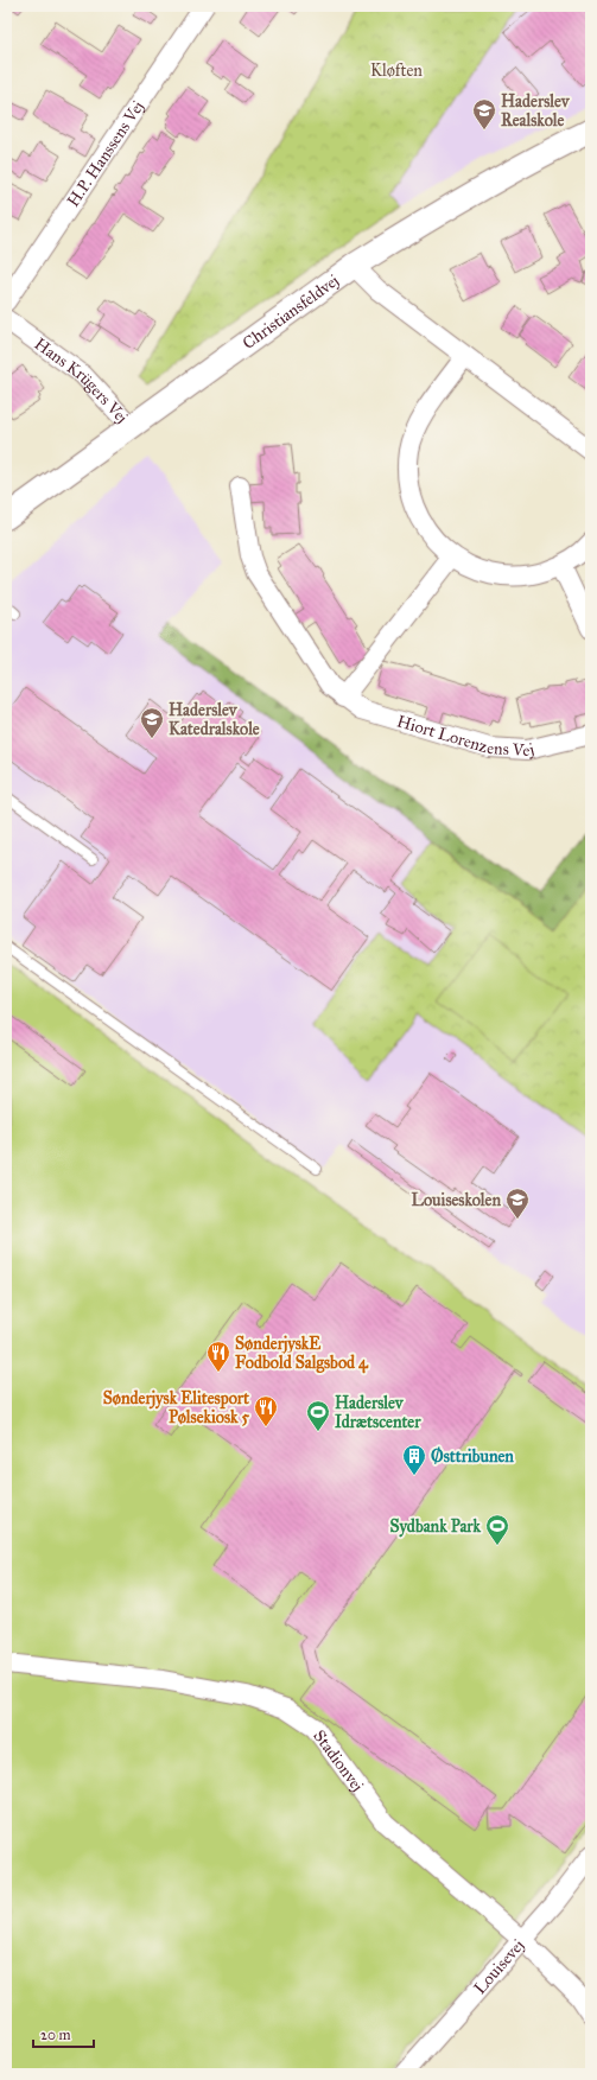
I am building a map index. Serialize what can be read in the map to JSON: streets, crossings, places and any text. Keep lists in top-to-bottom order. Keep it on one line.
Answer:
{"streets":{"street":["H.P. Hanssens Vej","Christiansfeldvej","Hans Krügers Vej","Hiort Lorenzens Vej","Stadionvej","Louisevej"]},"crossings":[["Christiansfeldvej","Hans Krügers Vej"],["Stadionvej","Louisevej"]],"parks":["Kløften"],"places":{"school or university":["Haderslev Realskole","Haderslev Katedralskole","Louiseskolen"],"restaurant":["SønderjyskE Fodbold Salgsbod 4","Sønderjysk Elitesport Pølsekiosk 5"],"sports":["Haderslev Idrætscenter","Sydbank Park"],"building":["Østtribunen"]},"scale_bar":"20 m"}
